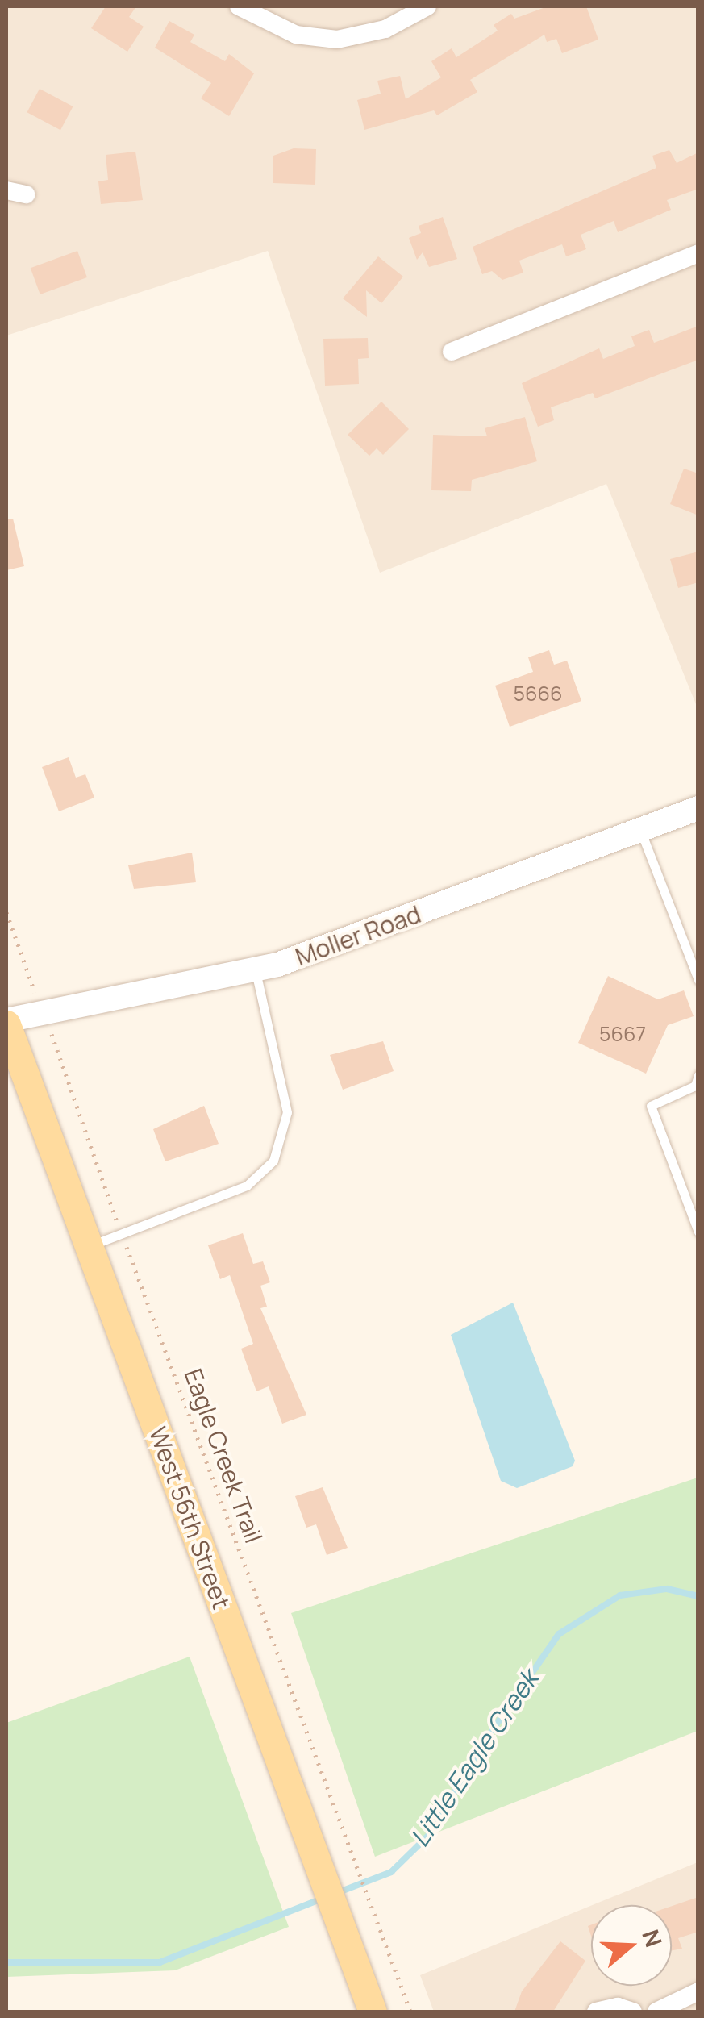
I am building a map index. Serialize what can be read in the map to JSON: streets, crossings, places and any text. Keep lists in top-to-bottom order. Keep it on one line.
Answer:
{"streets":{"main road":["West 56th Street"],"street":["Moller Road"],"path":["Eagle Creek Trail"]},"crossings":[["Moller Road","Eagle Creek Trail"],["Moller Road","West 56th Street"]],"water":["Little Eagle Creek"],"house_numbers":["5666","5667"],"north":"right"}
